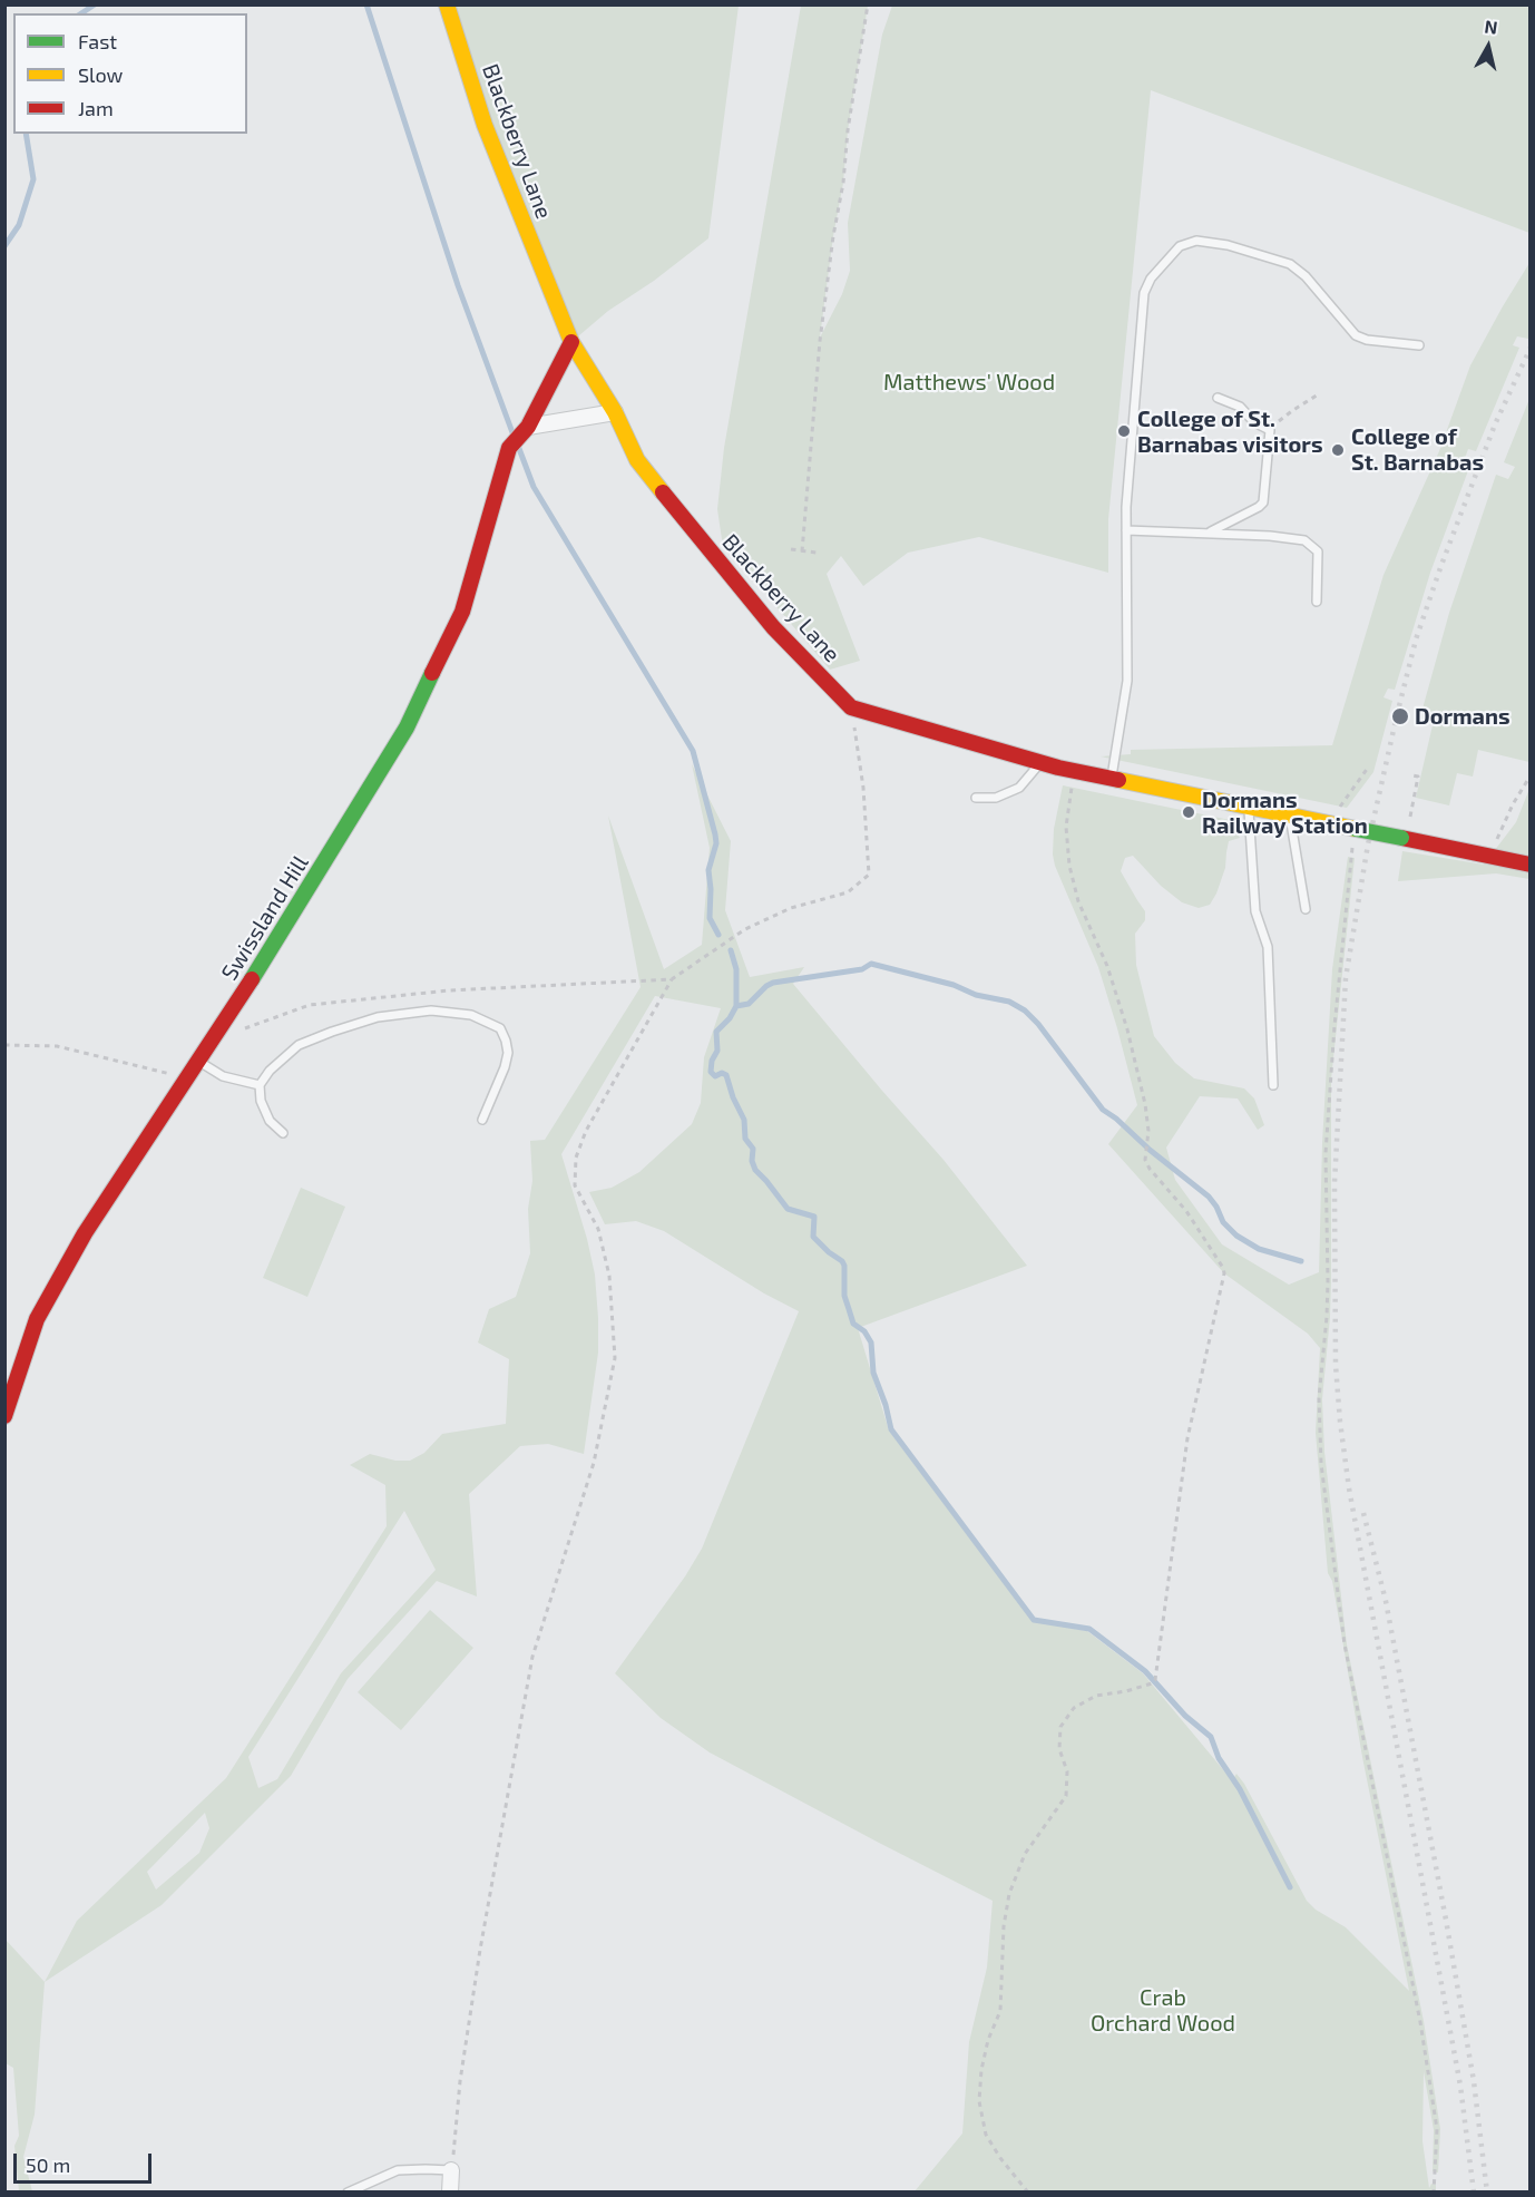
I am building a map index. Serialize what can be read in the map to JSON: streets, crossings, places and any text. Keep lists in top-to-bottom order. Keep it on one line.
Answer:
{"streets":{"street":["Blackberry Lane","Swissland Hill"]},"crossings":[["Blackberry Lane","Swissland Hill"]],"parks":["Matthews' Wood","Crab Orchard Wood"],"places":["College of St. Barnabas visitors","College of St. Barnabas","Dormans","Dormans Railway Station"],"legend":["Fast","Slow","Jam"],"scale_bar":"50 m","north":"top"}
